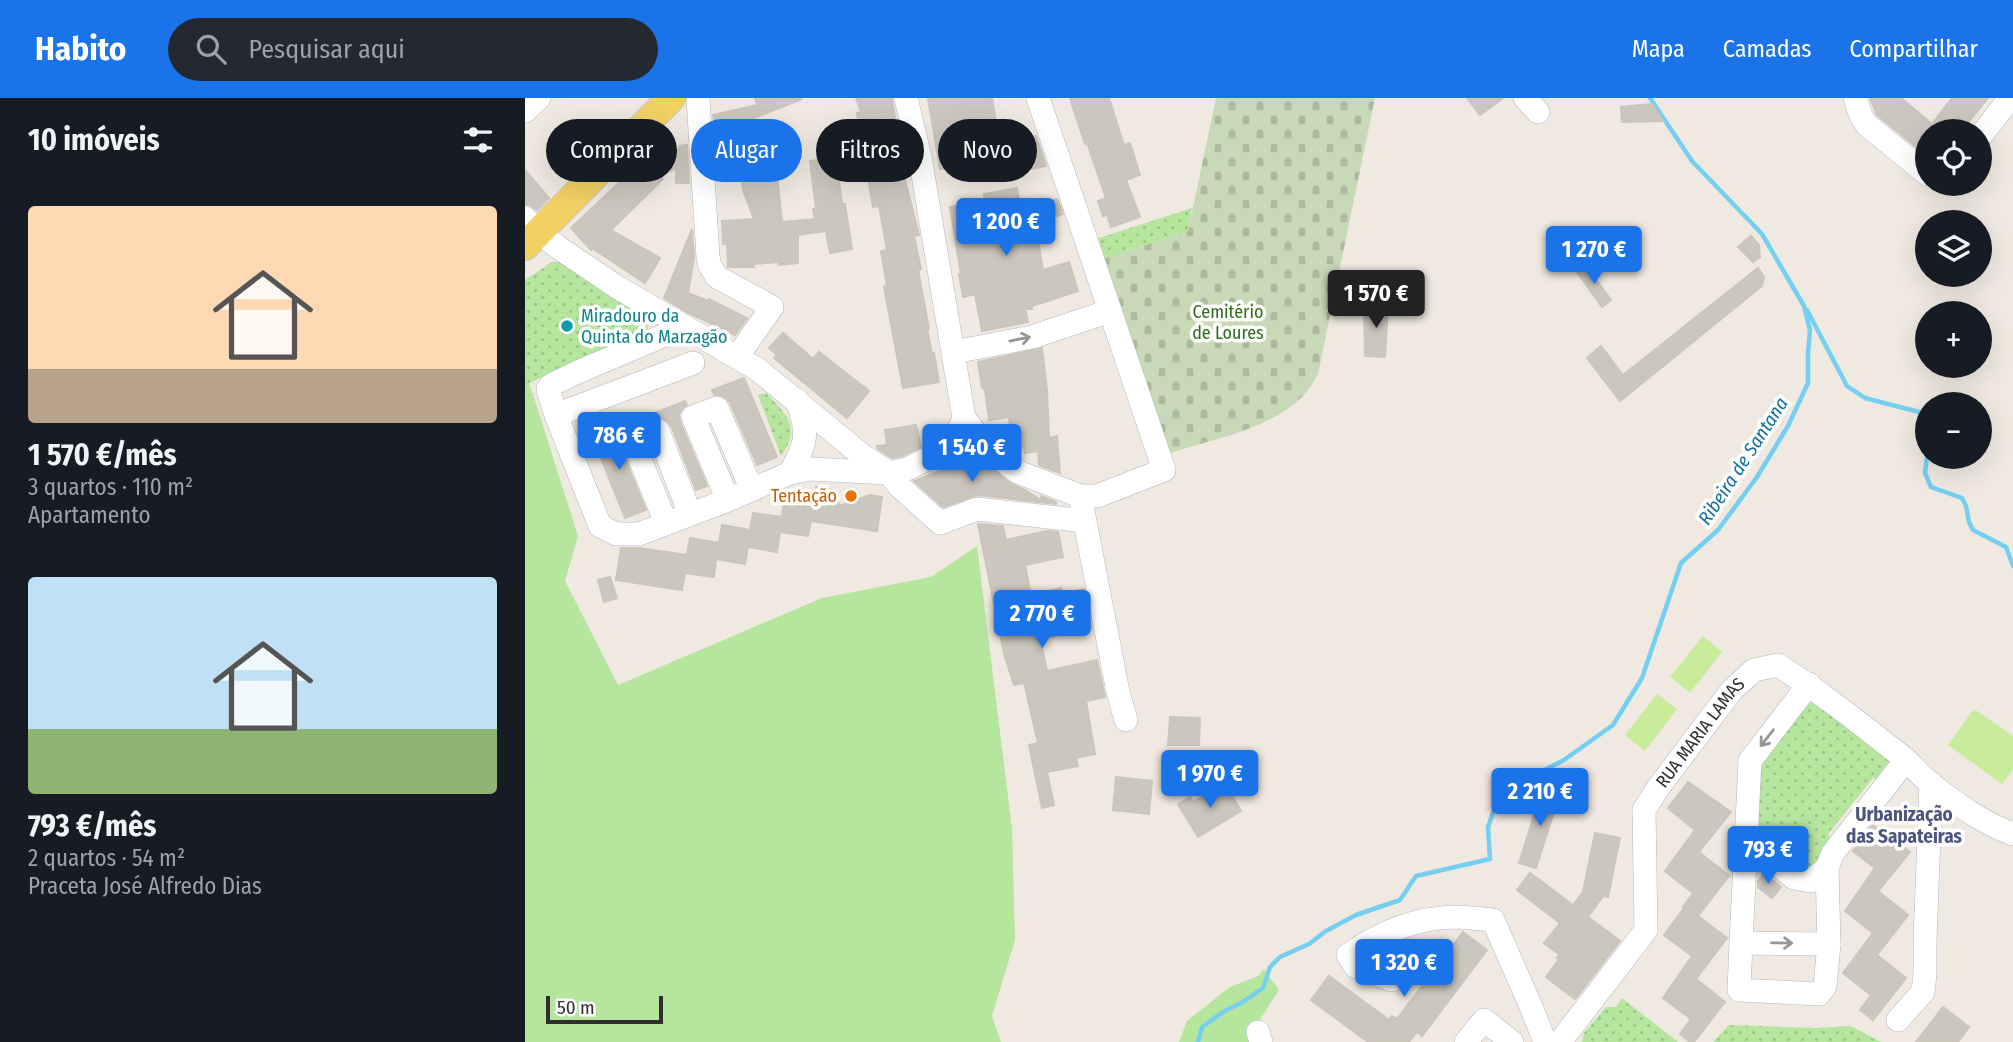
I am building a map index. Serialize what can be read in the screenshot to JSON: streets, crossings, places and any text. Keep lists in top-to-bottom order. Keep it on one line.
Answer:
{"streets":{"street":["RUA MARIA LAMAS"]},"districts":["Urbanização das Sapateiras"],"water":["Ribeira de Santana"],"parks":["Cemitério de Loures"],"places":["Miradouro da Quinta do Marzagão","Tentação"],"scale_bar":"50 m","page":{"header":"Habito","search":"Pesquisar aqui","nav":["Mapa","Camadas","Compartilhar"],"heading":"10 imóveis","map_buttons":["+","−"],"chip":["Comprar","Alugar","Filtros","Novo"],"list":[{"name":"1 570 €/mês","note":"3 quartos · 110 m² · Apartamento"},{"name":"793 €/mês","note":"2 quartos · 54 m² · Praceta José Alfredo Dias"}],"price":["1 200 €","1 270 €","1 570 €","786 €","1 540 €","2 770 €","1 970 €","2 210 €","793 €","1 320 €"],"scale":"50 m"}}
